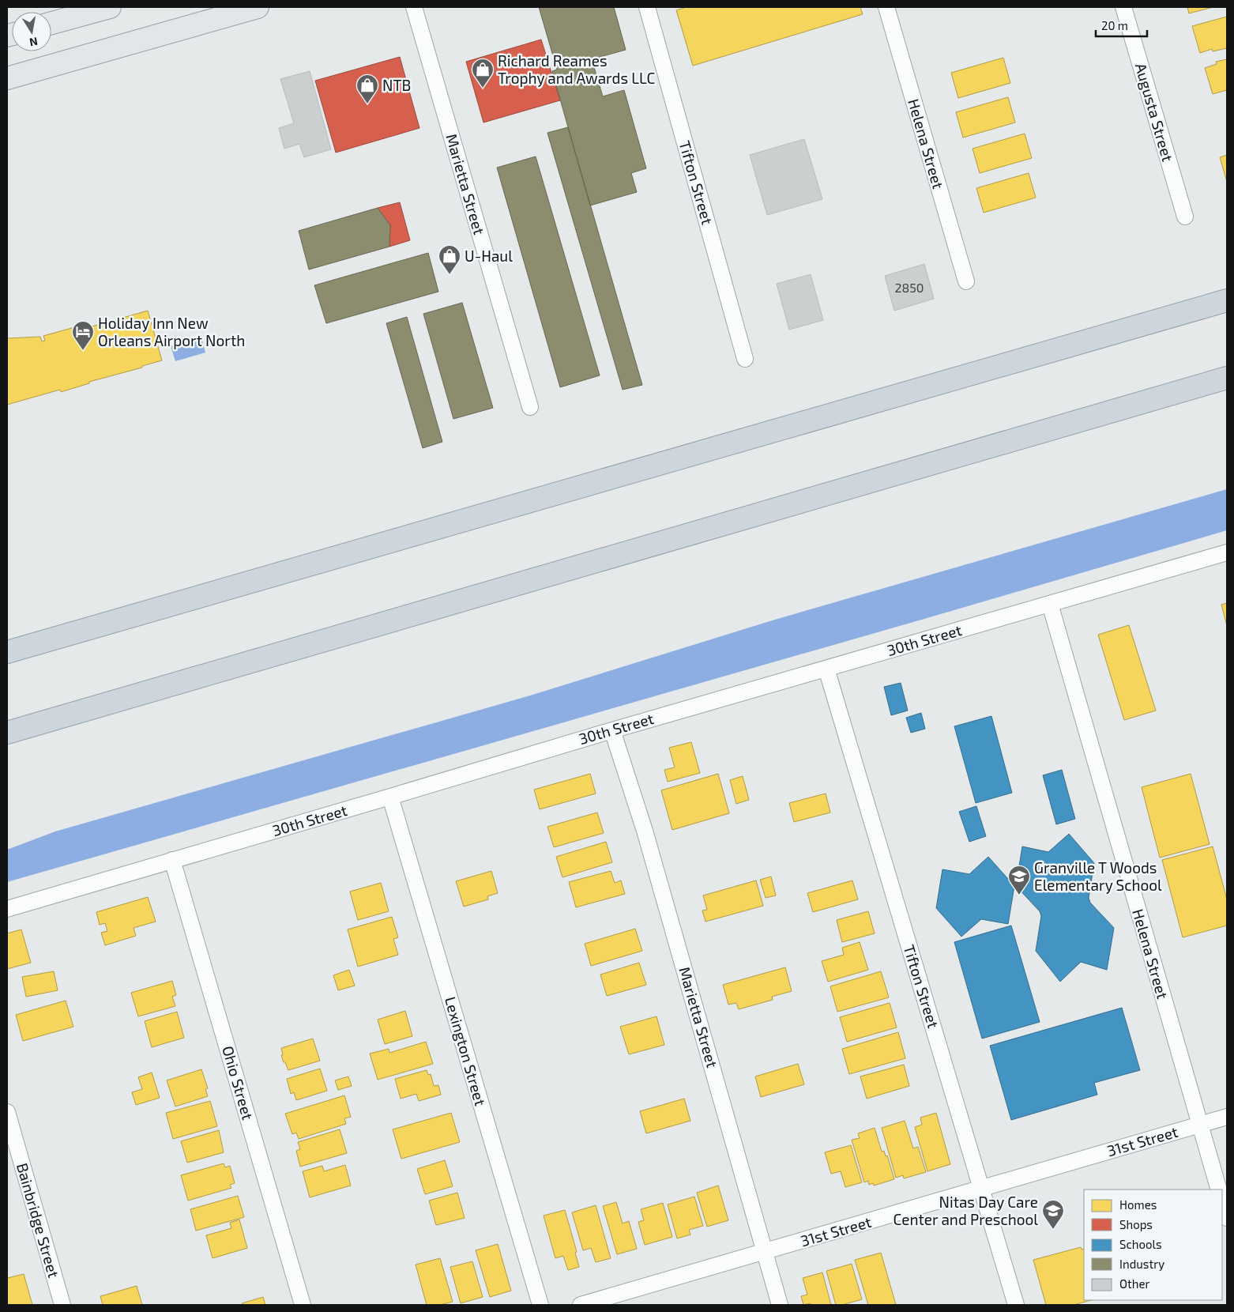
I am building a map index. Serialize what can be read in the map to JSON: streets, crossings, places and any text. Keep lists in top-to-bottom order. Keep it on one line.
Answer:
{"streets":{"street":["Augusta Street","Helena Street","Tifton Street","Marietta Street","30th Street","Lexington Street","Ohio Street","31st Street","Bainbridge Street"]},"crossings":[["Helena Street","30th Street"],["Helena Street","31st Street"],["Tifton Street","30th Street"],["Tifton Street","31st Street"],["Marietta Street","30th Street"],["Marietta Street","31st Street"],["30th Street","Lexington Street"],["30th Street","Ohio Street"]],"places":{"shop":["Richard Reames Trophy and Awards LLC","NTB","U-Haul"],"hotel":["Holiday Inn New Orleans Airport North"],"school or university":["Granville T Woods Elementary School","Nitas Day Care Center and Preschool"]},"house_numbers":["2850"],"legend":["Homes","Shops","Schools","Industry","Other"],"scale_bar":"20 m","north":"bottom"}
